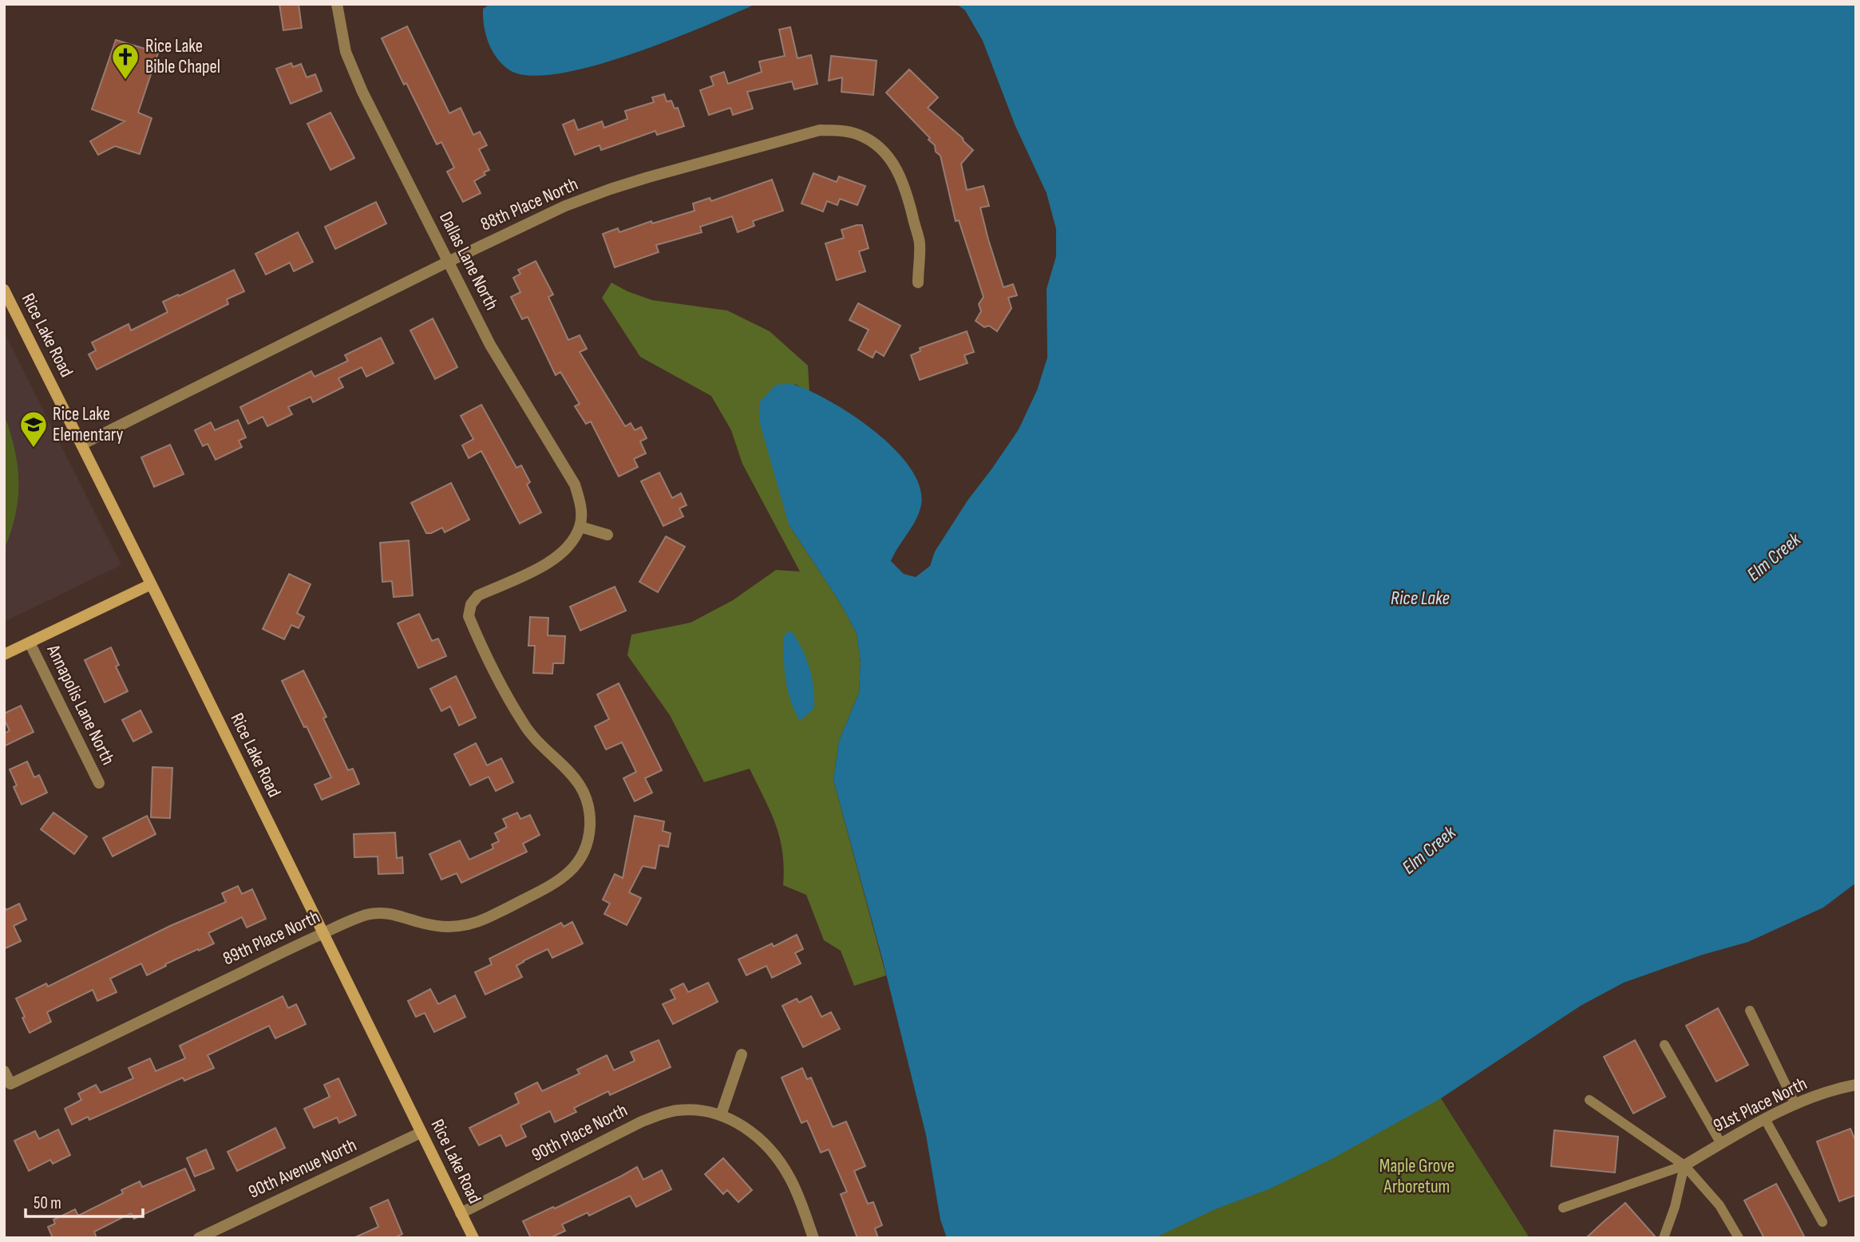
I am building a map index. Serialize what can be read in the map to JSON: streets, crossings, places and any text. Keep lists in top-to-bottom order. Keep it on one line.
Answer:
{"streets":{"street":["88th Place North","Dallas Lane North","Rice Lake Road","Annapolis Lane North","89th Place North","91st Place North","90th Place North","90th Avenue North"]},"crossings":[["88th Place North","Dallas Lane North"],["88th Place North","Rice Lake Road"],["Dallas Lane North","89th Place North"],["Rice Lake Road","89th Place North"],["Rice Lake Road","90th Place North"],["Rice Lake Road","90th Avenue North"]],"water":["Elm Creek","Rice Lake"],"parks":["Maple Grove Arboretum"],"places":{"church":["Rice Lake Bible Chapel"],"school or university":["Rice Lake Elementary"]},"scale_bar":"50 m"}
